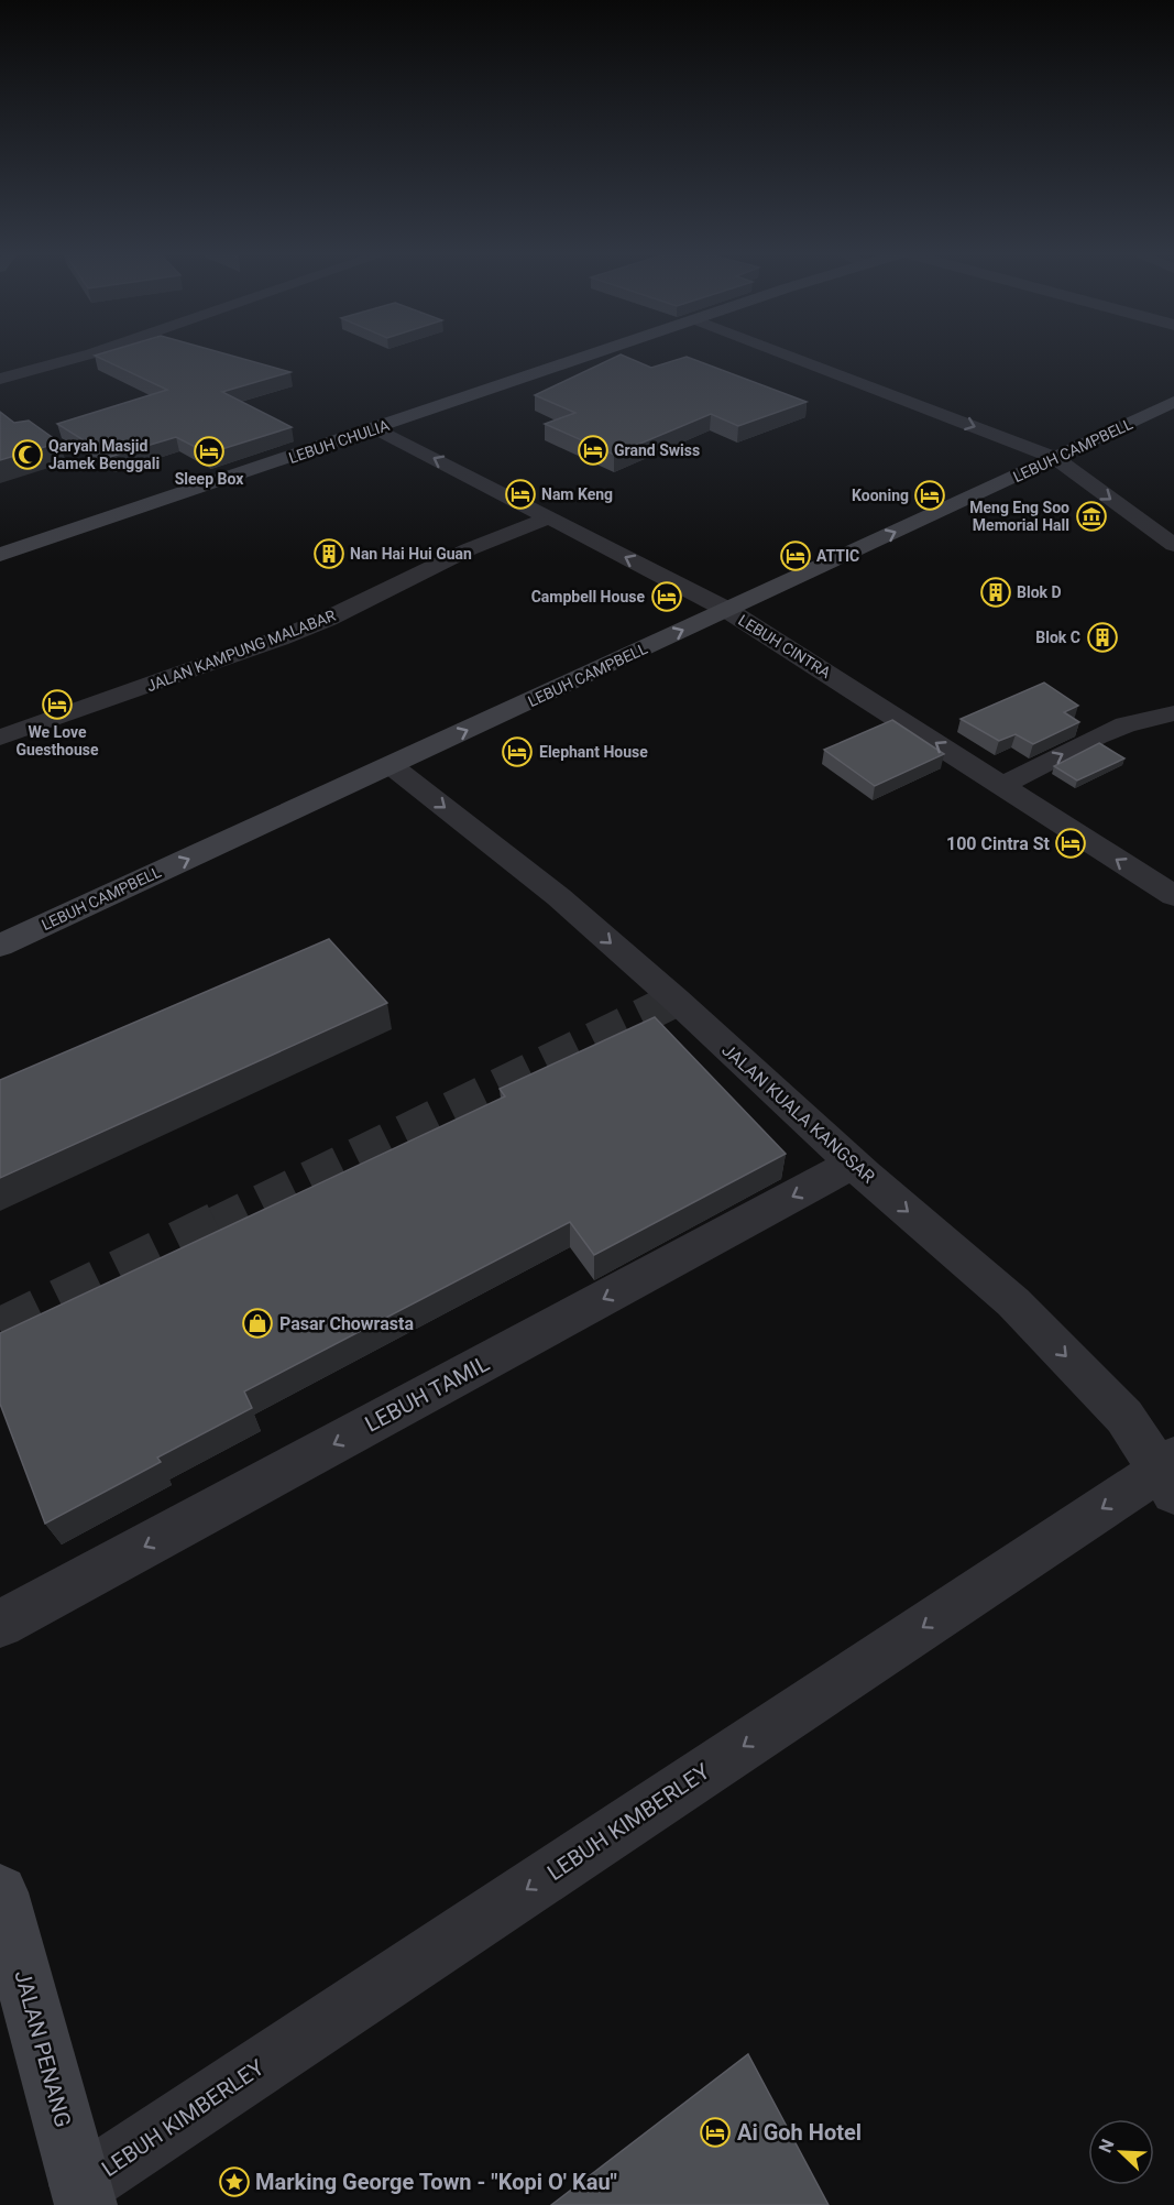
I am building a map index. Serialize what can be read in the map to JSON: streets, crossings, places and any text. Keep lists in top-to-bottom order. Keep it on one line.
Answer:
{"streets":{"street":["LEBUH CHULIA","LEBUH CAMPBELL","LEBUH CINTRA","JALAN KAMPUNG MALABAR","JALAN KUALA KANGSAR","LEBUH TAMIL","LEBUH KIMBERLEY","JALAN PENANG"]},"crossings":[["LEBUH CHULIA","LEBUH CINTRA"],["LEBUH CAMPBELL","LEBUH CINTRA"],["LEBUH CAMPBELL","JALAN KUALA KANGSAR"],["LEBUH CINTRA","JALAN KAMPUNG MALABAR"],["JALAN KUALA KANGSAR","LEBUH TAMIL"],["JALAN KUALA KANGSAR","LEBUH KIMBERLEY"],["LEBUH KIMBERLEY","JALAN PENANG"]],"one_way":["LEBUH CAMPBELL","JALAN KUALA KANGSAR","LEBUH TAMIL","LEBUH KIMBERLEY"],"places":{"hotel":["Grand Swiss","Sleep Box","Nam Keng","Kooning","ATTIC","Campbell House","We Love Guesthouse","Elephant House","100 Cintra St","Ai Goh Hotel"],"mosque":["Qaryah Masjid Jamek Benggali"],"museum":["Meng Eng Soo Memorial Hall"],"building":["Nan Hai Hui Guan","Blok D","Blok C"],"shop":["Pasar Chowrasta"],"place":["Marking George Town - \"Kopi O' Kau\""]},"north":"top left"}
